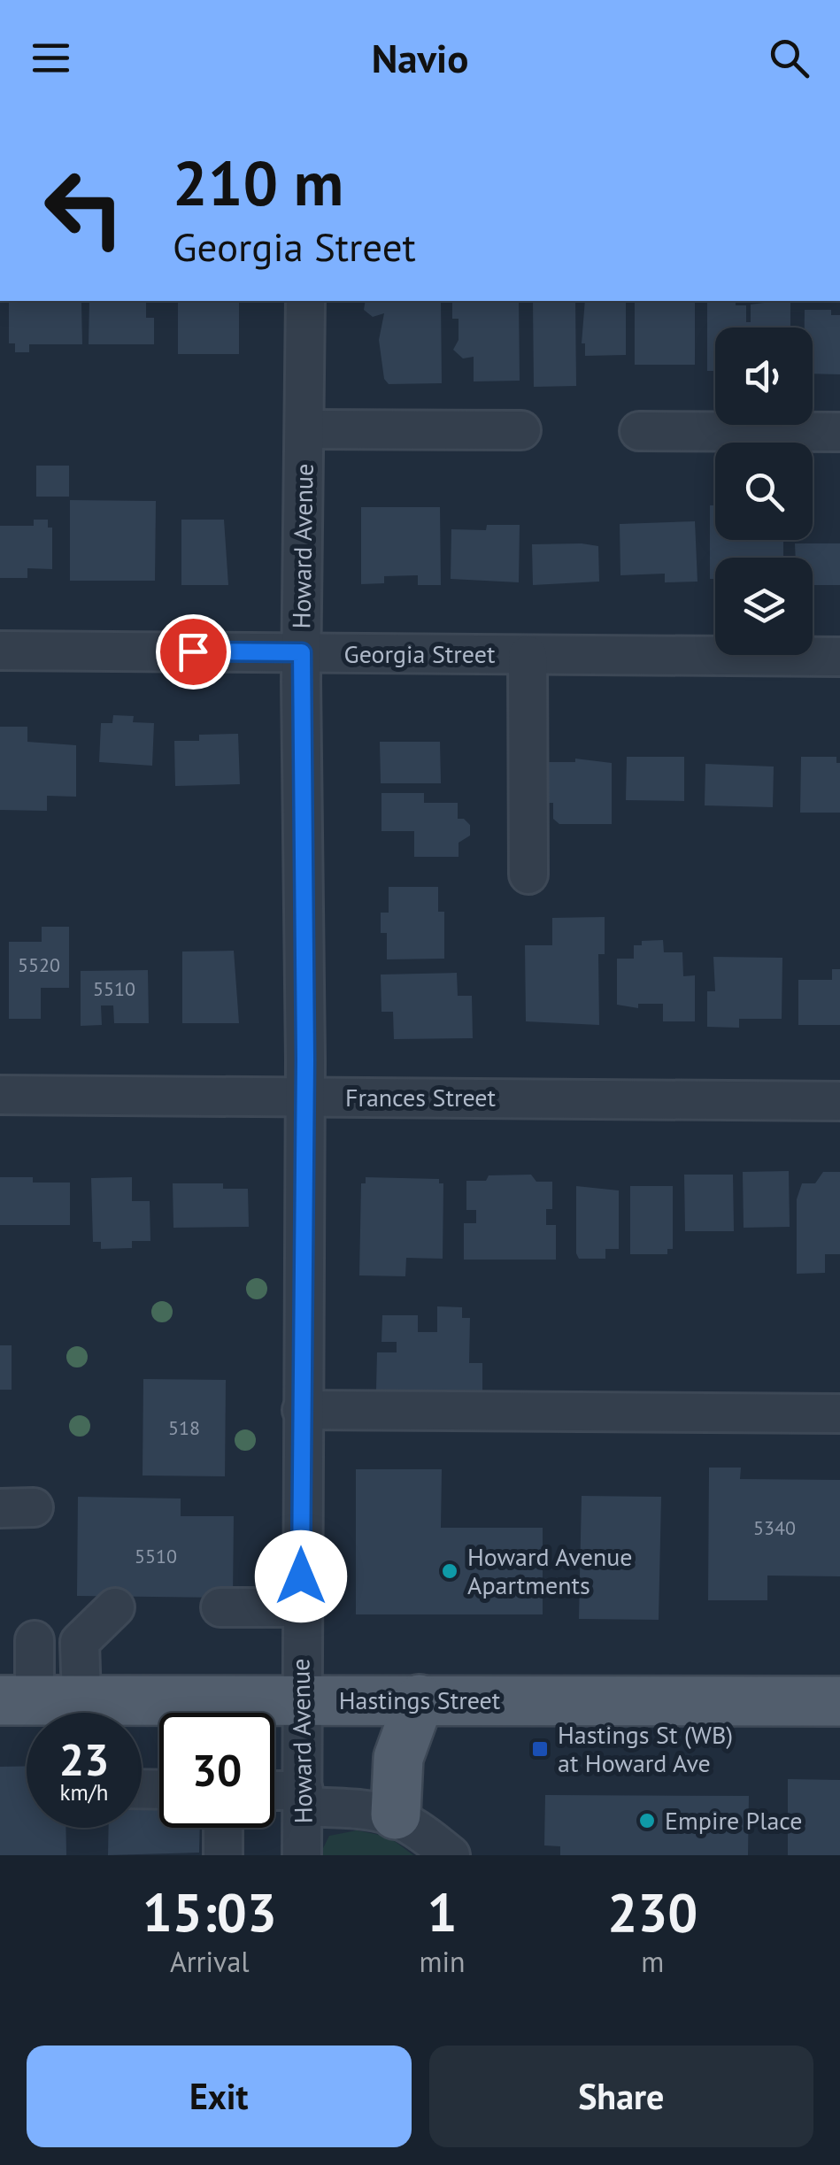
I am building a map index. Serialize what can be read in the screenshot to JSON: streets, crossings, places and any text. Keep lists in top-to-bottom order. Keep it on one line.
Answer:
{"streets":{"main road":["Hastings Street"],"street":["Howard Avenue","Georgia Street","Frances Street"]},"crossings":[["Howard Avenue","Georgia Street"],["Howard Avenue","Frances Street"],["Howard Avenue","Hastings Street"]],"places":{"other":["Howard Avenue Apartments","Empire Place"],"transit":["Hastings St (WB) at Howard Ave"]},"house_numbers":["5520","5510","518","5340","5510"],"page":{"header":"Navio","turn":["210 m","Georgia Street"],"speed":"23 km/h","limit":"30","eta":["15:03","Arrival","1","min","230","m"],"buttons":["Exit","Share"]}}
